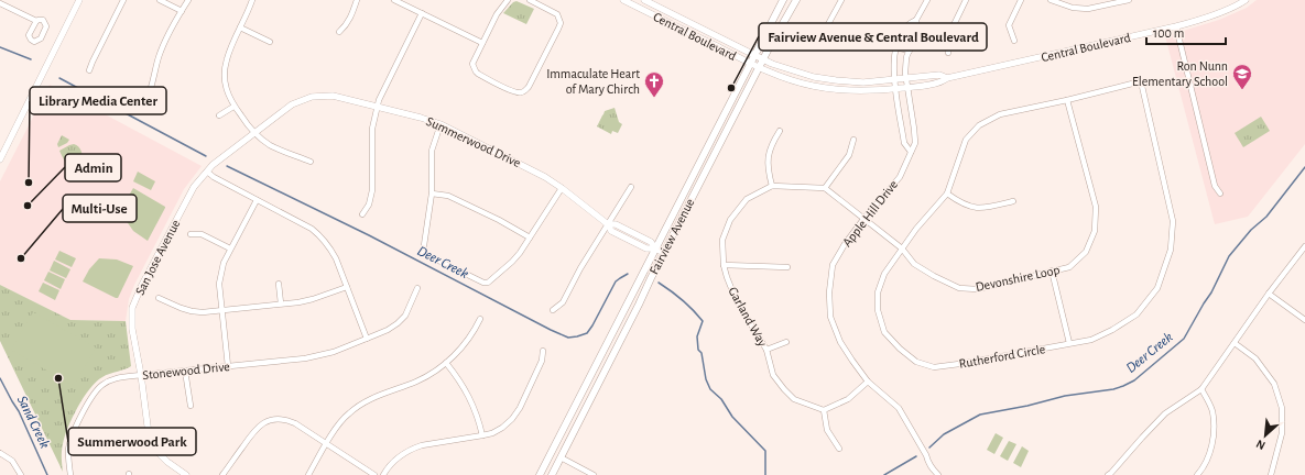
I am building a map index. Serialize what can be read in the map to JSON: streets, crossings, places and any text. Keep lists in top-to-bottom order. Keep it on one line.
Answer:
{"streets":{"main road":["Fairview Avenue"],"street":["Central Boulevard","Summerwood Drive","Apple Hill Drive","San Jose Avenue","Devonshire Loop","Garland Way","Rutherford Circle","Stonewood Drive"]},"crossings":[["Central Boulevard","Apple Hill Drive"],["Central Boulevard","Fairview Avenue"],["Summerwood Drive","Fairview Avenue"],["Summerwood Drive","San Jose Avenue"],["Apple Hill Drive","Devonshire Loop"],["San Jose Avenue","Stonewood Drive"],["Devonshire Loop","Rutherford Circle"]],"water":["Deer Creek","Sand Creek"],"places":{"other":["Fairview Avenue & Central Boulevard","Library Media Center","Admin","Multi-Use","Summerwood Park"],"school or university":["Ron Nunn Elementary School"],"church":["Immaculate Heart of Mary Chirch"]},"scale_bar":"100 m","north":"bottom left"}
